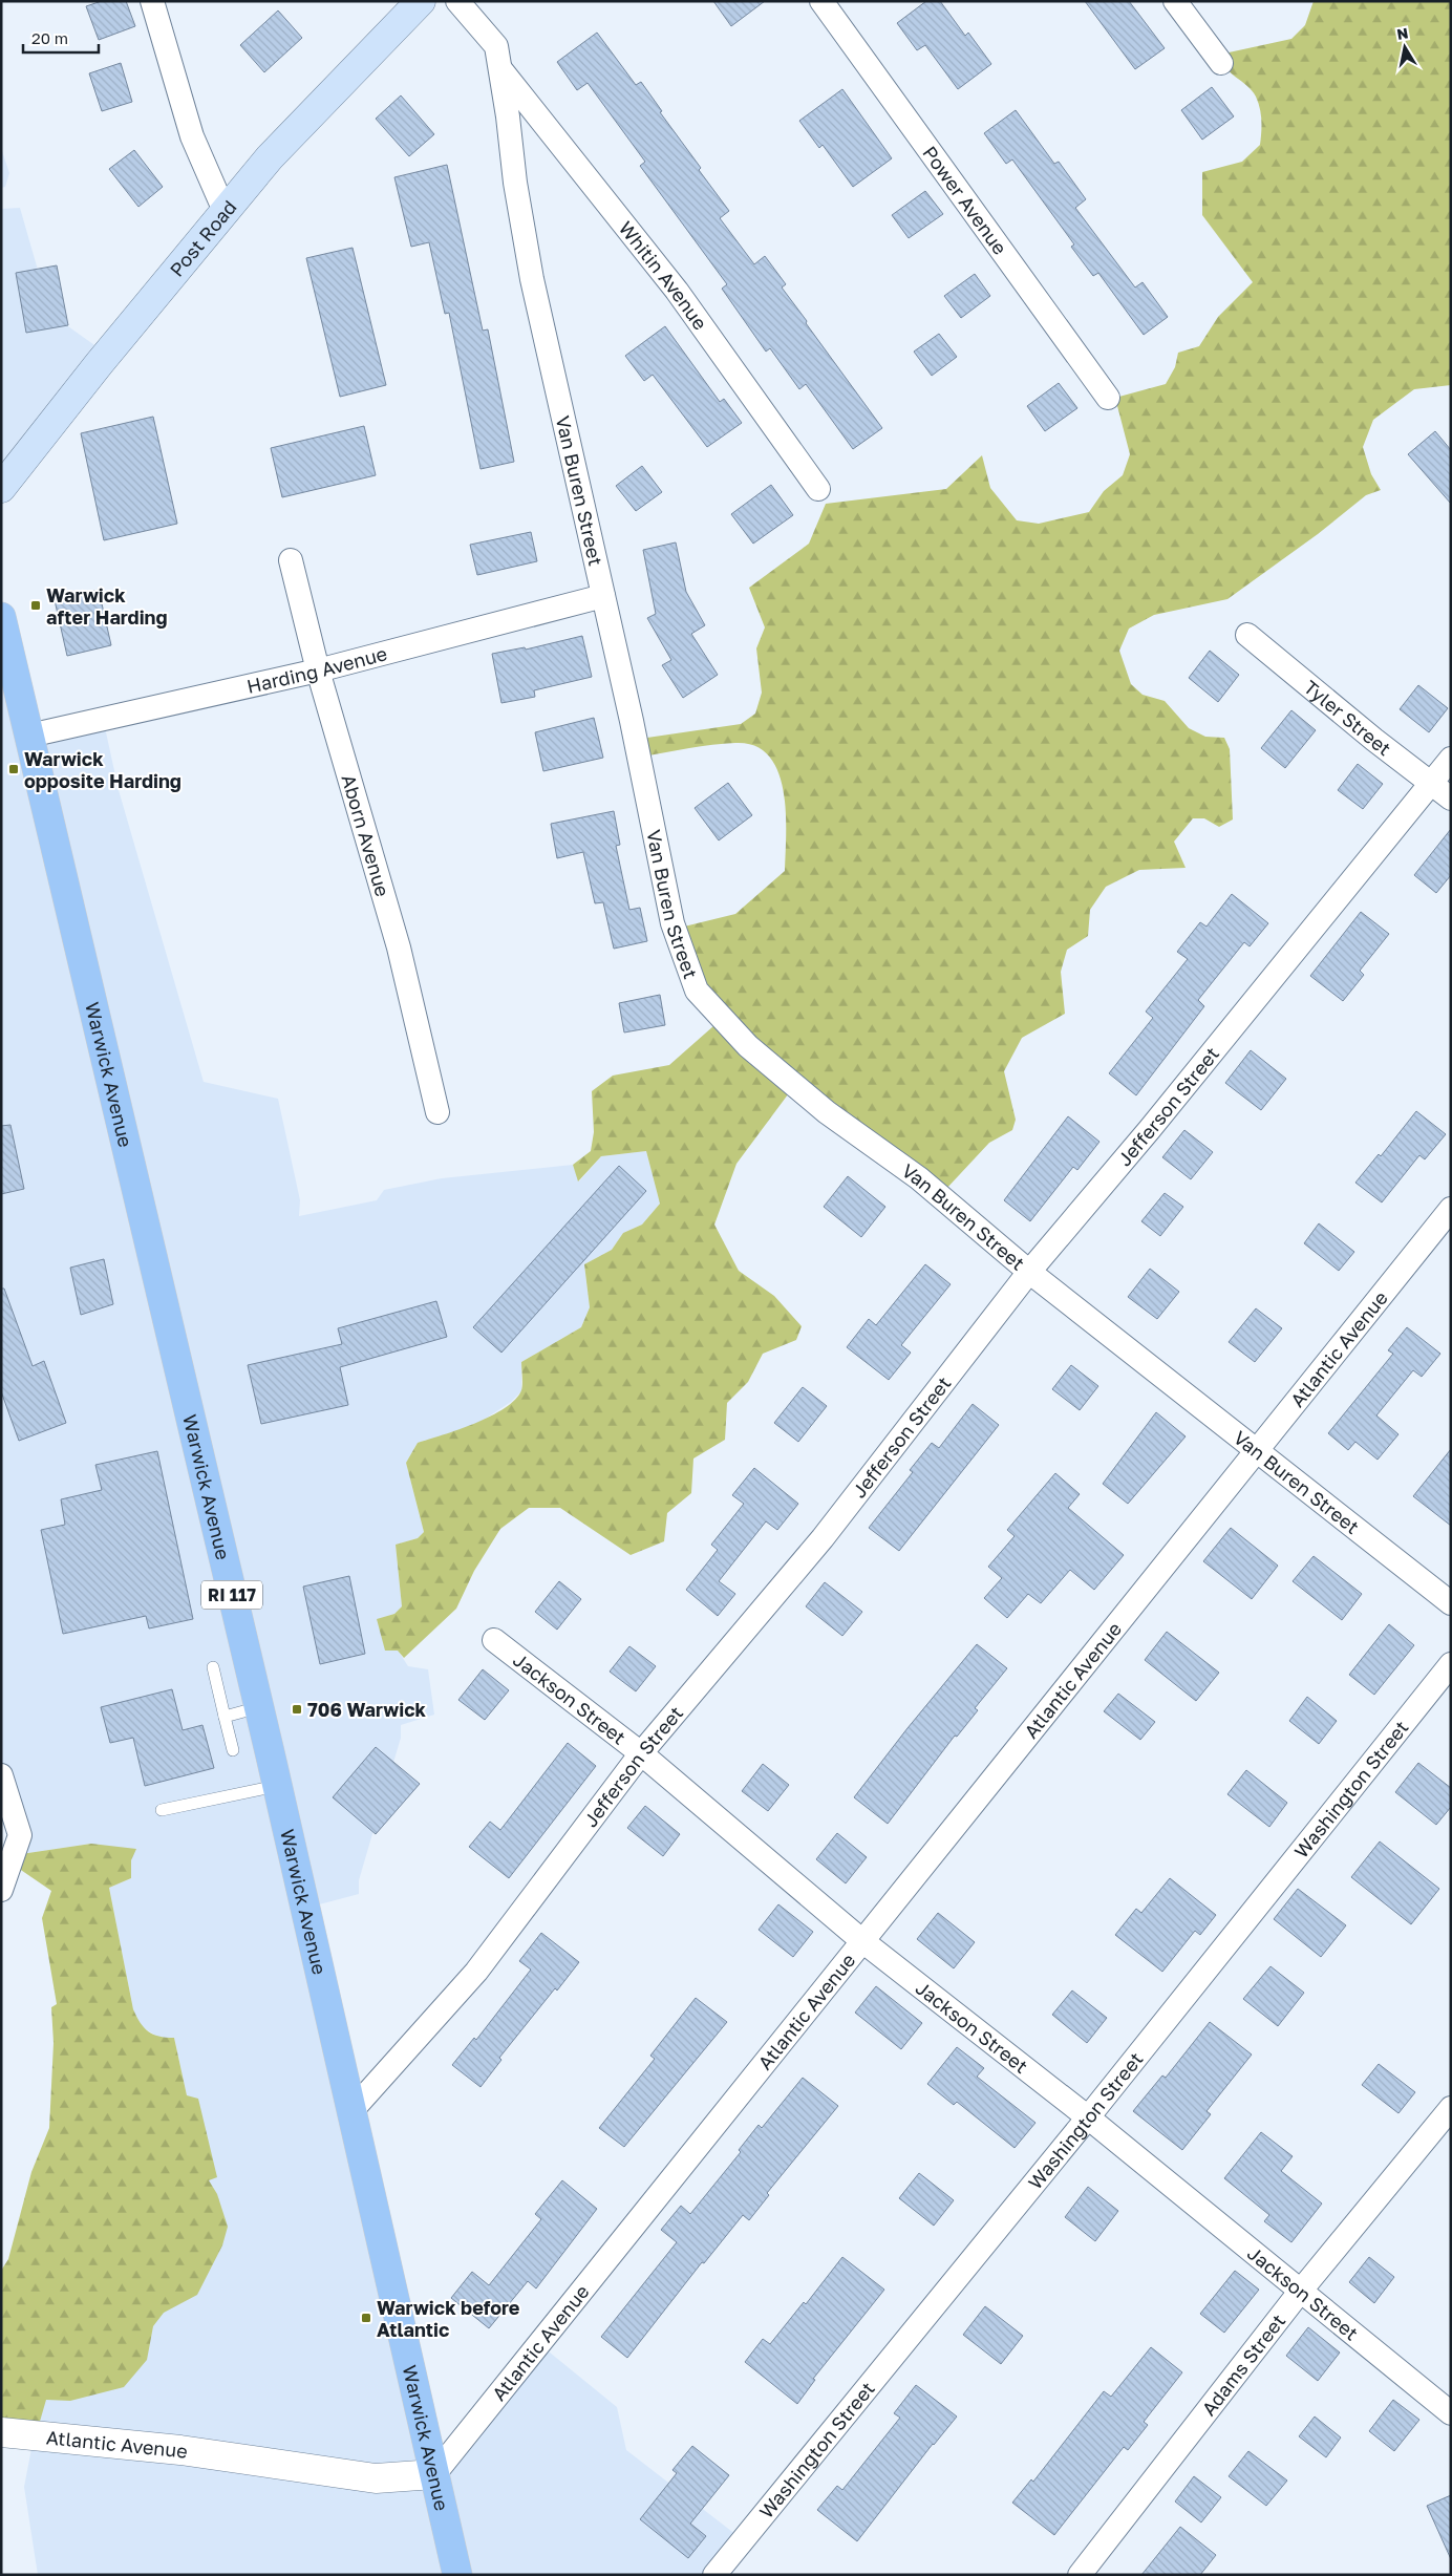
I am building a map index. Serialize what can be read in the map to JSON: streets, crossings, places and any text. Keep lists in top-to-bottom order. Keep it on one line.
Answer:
{"streets":{"main road":["Post Road","Warwick Avenue","RI 117"],"street":["Power Avenue","Whitin Avenue","Van Buren Street","Harding Avenue","Tyler Street","Aborn Avenue","Jefferson Street","Atlantic Avenue","Jackson Street","Washington Street","Adams Street"]},"crossings":[["Whitin Avenue","Van Buren Street"],["Van Buren Street","Harding Avenue"],["Van Buren Street","Jefferson Street"],["Van Buren Street","Atlantic Avenue"],["Harding Avenue","Aborn Avenue"],["Harding Avenue","Warwick Avenue"],["Tyler Street","Jefferson Street"],["Warwick Avenue","Jefferson Street"],["Warwick Avenue","Atlantic Avenue"],["Jefferson Street","Jackson Street"],["Atlantic Avenue","Jackson Street"],["Jackson Street","Washington Street"],["Jackson Street","Adams Street"]],"places":{"transit":["Warwick after Harding","Warwick opposite Harding","706 Warwick","Warwick before Atlantic"]},"scale_bar":"20 m","north":"top"}
